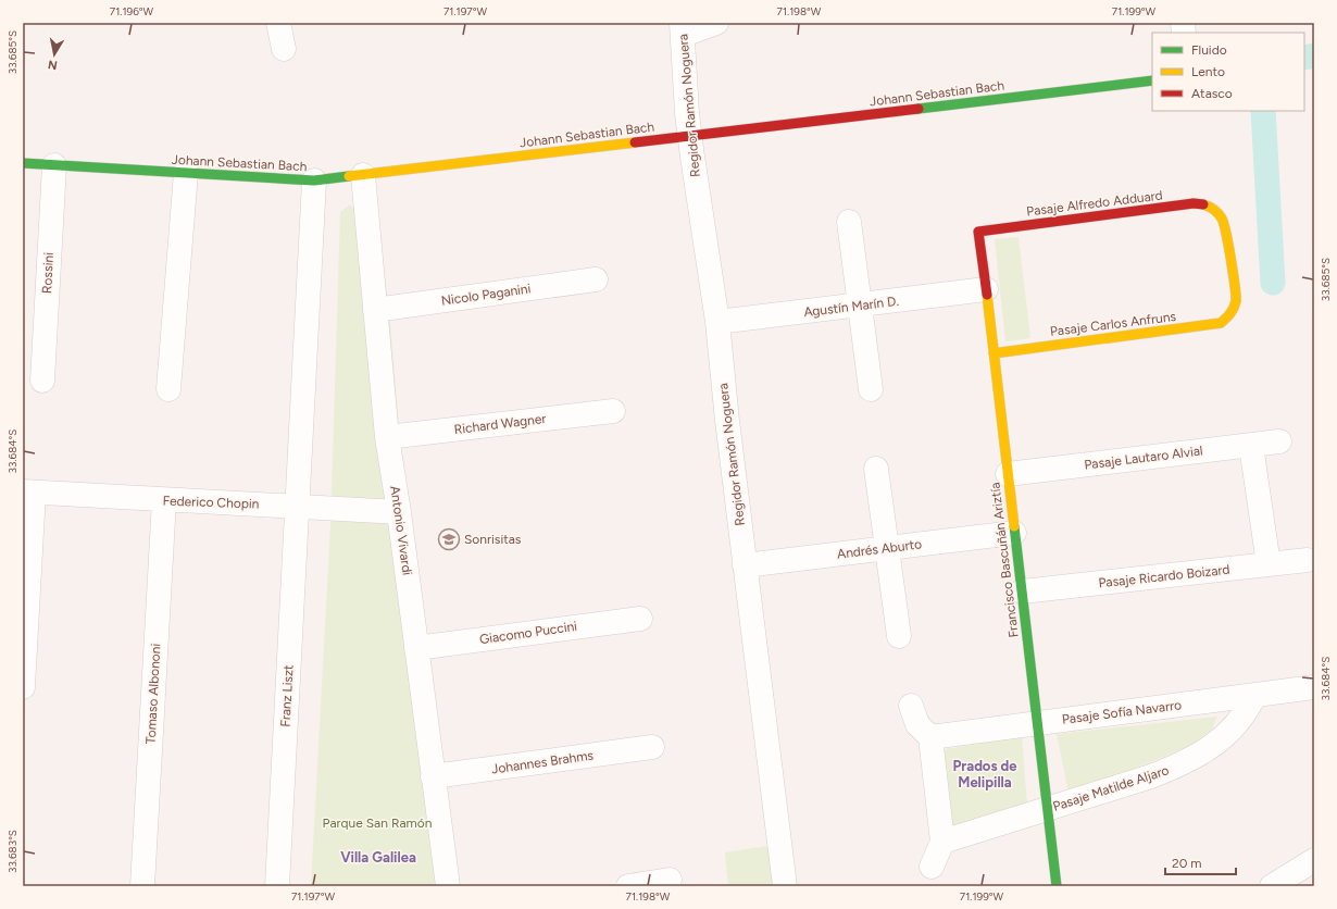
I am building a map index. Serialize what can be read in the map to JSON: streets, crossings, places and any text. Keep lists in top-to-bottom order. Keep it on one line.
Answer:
{"streets":{"street":["Johann Sebastian Bach","Regidor Ramón Noguera","Pasaje Alfredo Adduard","Rossini","Nicolo Paganini","Agustín Marín D.","Pasaje Carlos Anfruns","Richard Wagner","Pasaje Lautaro Alvial","Federico Chopin","Antonio Vivardi","Andrés Aburto","Francisco Bascuñán Ariztía","Pasaje Ricardo Boizard","Giacomo Puccini","Tomaso Albononi","Franz Liszt","Pasaje Sofía Navarro","Johannes Brahms","Pasaje Matilde Aljaro"]},"crossings":[["Johann Sebastian Bach","Regidor Ramón Noguera"],["Johann Sebastian Bach","Rossini"],["Johann Sebastian Bach","Antonio Vivardi"],["Johann Sebastian Bach","Franz Liszt"],["Regidor Ramón Noguera","Agustín Marín D."],["Regidor Ramón Noguera","Andrés Aburto"],["Pasaje Alfredo Adduard","Pasaje Carlos Anfruns"],["Pasaje Alfredo Adduard","Francisco Bascuñán Ariztía"],["Nicolo Paganini","Antonio Vivardi"],["Agustín Marín D.","Francisco Bascuñán Ariztía"],["Pasaje Carlos Anfruns","Francisco Bascuñán Ariztía"],["Richard Wagner","Antonio Vivardi"],["Pasaje Lautaro Alvial","Francisco Bascuñán Ariztía"],["Federico Chopin","Antonio Vivardi"],["Federico Chopin","Tomaso Albononi"],["Federico Chopin","Franz Liszt"],["Antonio Vivardi","Giacomo Puccini"],["Antonio Vivardi","Johannes Brahms"],["Andrés Aburto","Francisco Bascuñán Ariztía"],["Francisco Bascuñán Ariztía","Pasaje Ricardo Boizard"],["Francisco Bascuñán Ariztía","Pasaje Sofía Navarro"],["Francisco Bascuñán Ariztía","Pasaje Matilde Aljaro"],["Pasaje Sofía Navarro","Pasaje Matilde Aljaro"]],"districts":["Prados de Melipilla","Villa Galilea"],"parks":["Parque San Ramón"],"places":{"school or university":["Sonrisitas"]},"legend":["Fluido","Lento","Atasco"],"scale_bar":"20 m","north":"bottom","coordinates":["71.196°W","71.197°W","71.198°W","71.199°W","33.685°S","33.684°S","33.683°S"]}
